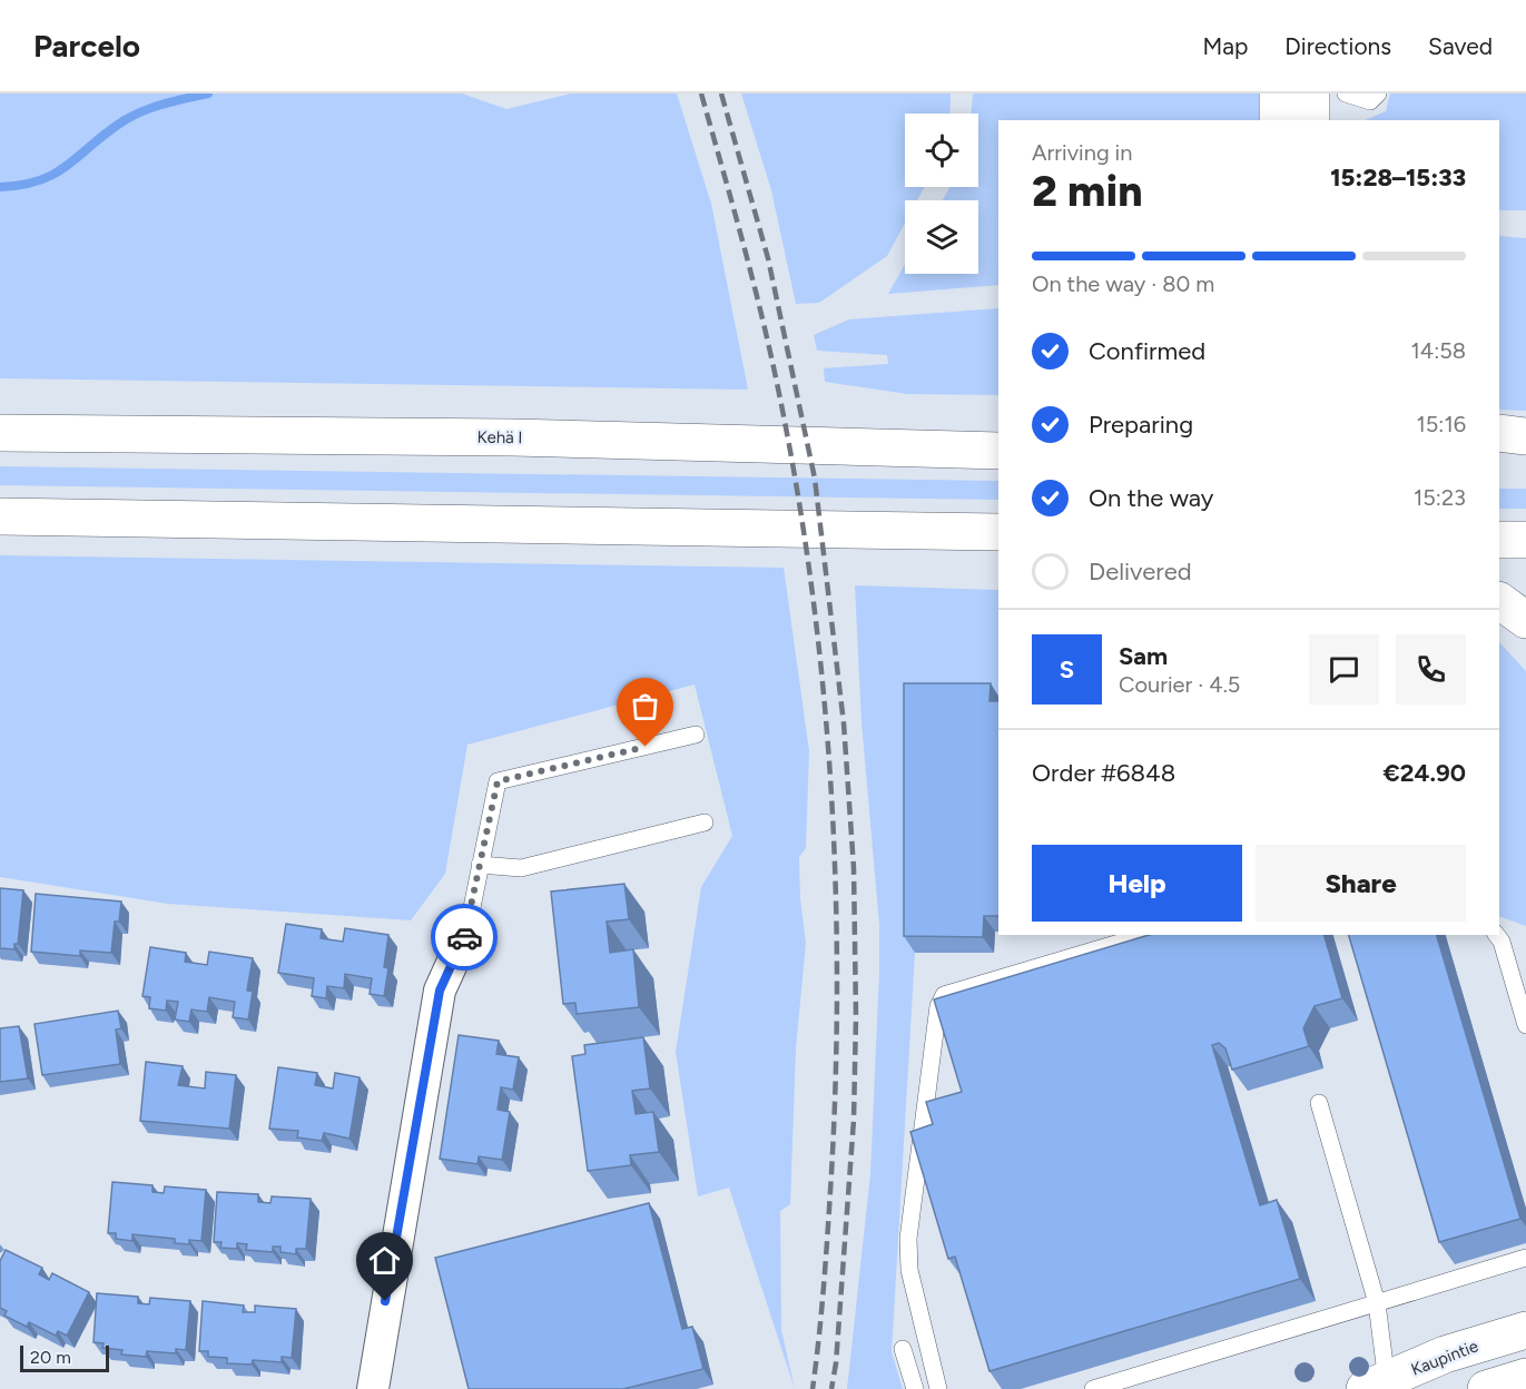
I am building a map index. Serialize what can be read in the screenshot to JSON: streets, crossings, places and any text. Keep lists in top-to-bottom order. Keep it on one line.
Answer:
{"streets":{"main road":["Kehä I","Kaupintie"]},"scale_bar":"20 m","page":{"header":"Parcelo","nav":["Map","Directions","Saved"],"heading":["2 min","Arriving in","15:28–15:33"],"panel":["Sam","Courier · 4.5","Order #6848","€24.90"],"bar":"On the way · 80 m","list":[["Confirmed","14:58"],["Preparing","15:16"],["On the way","15:23"],"Delivered"],"round":"S","buttons":["Help","Share"],"scale":"20 m"}}
